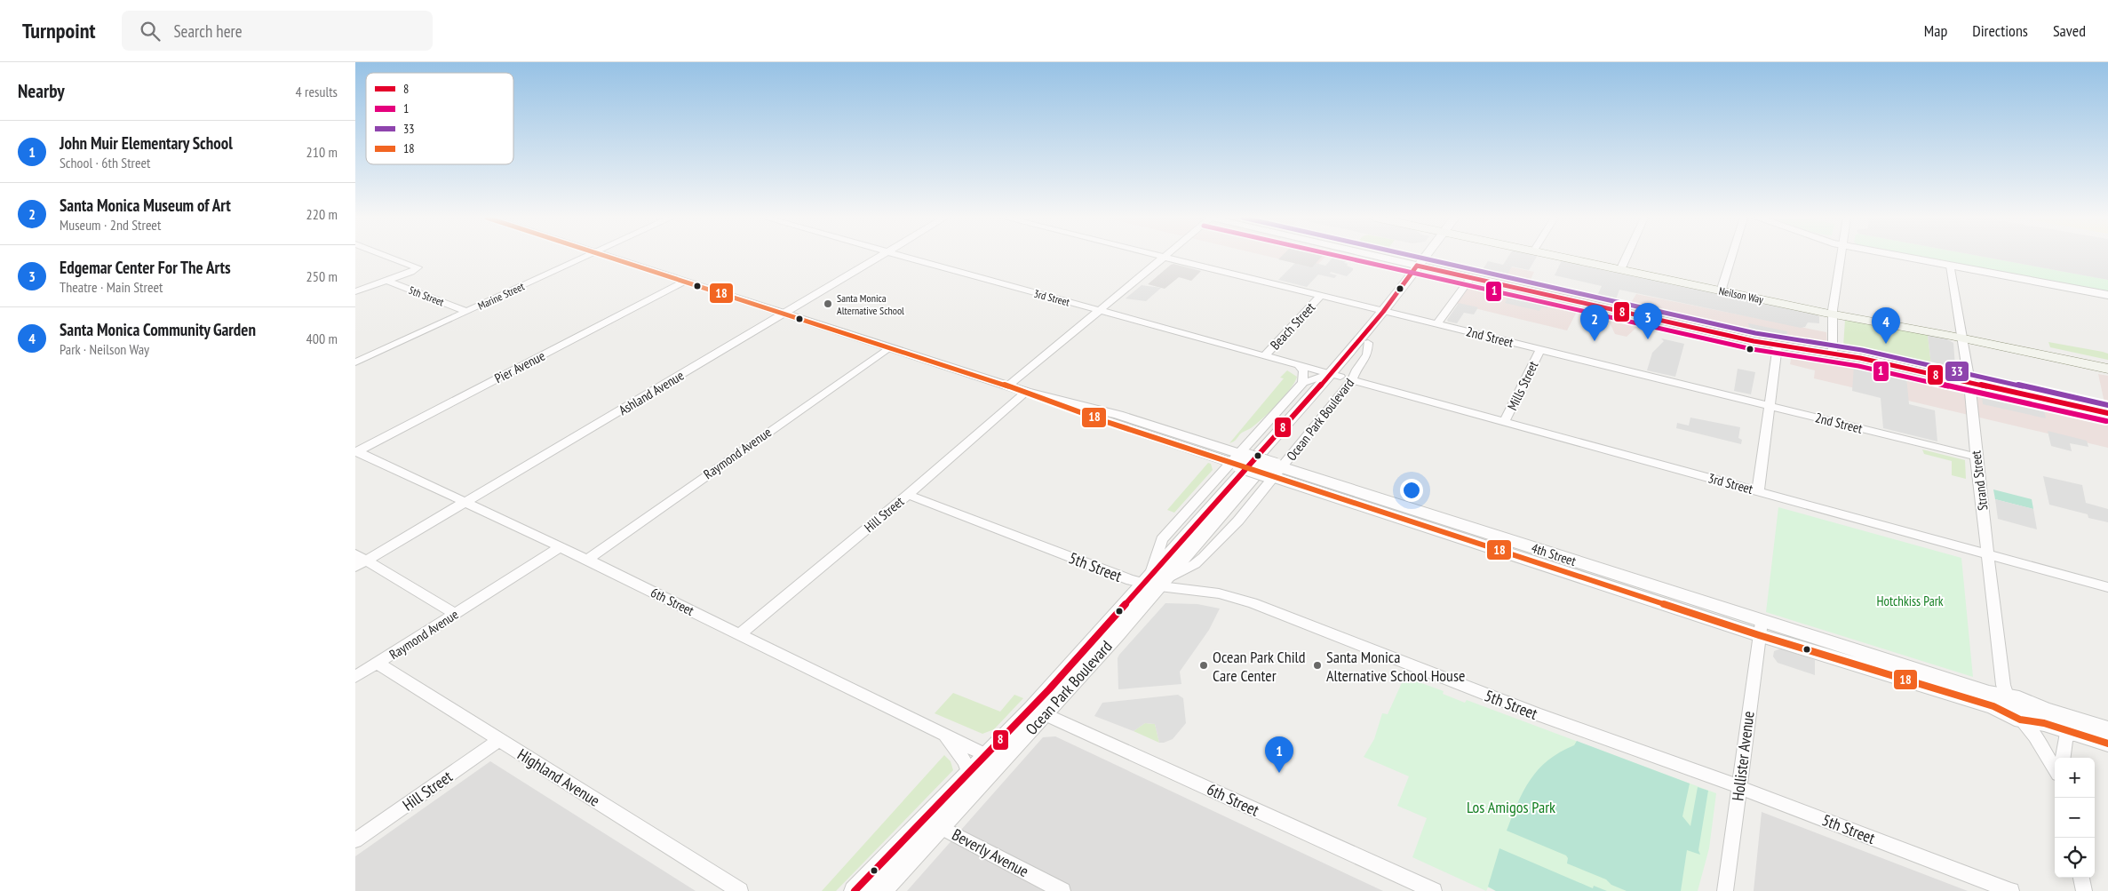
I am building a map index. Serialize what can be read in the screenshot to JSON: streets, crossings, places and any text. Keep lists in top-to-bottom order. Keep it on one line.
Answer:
{"streets":{"main road":["Neilson Way"],"street":["5th Street","Marine Street","3rd Street","Beach Street","2nd Street","Pier Avenue","Mills Street","Ashland Avenue","Ocean Park Boulevard","Raymond Avenue","Strand Street","Hill Street","4th Street","6th Street","Hollister Avenue","Highland Avenue","Beverly Avenue"]},"crossings":[["Neilson Way","Strand Street"],["5th Street","Marine Street"],["5th Street","Ocean Park Boulevard"],["5th Street","Hill Street"],["5th Street","Hollister Avenue"],["3rd Street","Beach Street"],["3rd Street","Mills Street"],["3rd Street","Ocean Park Boulevard"],["3rd Street","Strand Street"],["Beach Street","2nd Street"],["2nd Street","Mills Street"],["2nd Street","Ocean Park Boulevard"],["2nd Street","Strand Street"],["Pier Avenue","4th Street"],["Pier Avenue","6th Street"],["Ashland Avenue","4th Street"],["Ashland Avenue","6th Street"],["Ocean Park Boulevard","4th Street"],["Ocean Park Boulevard","6th Street"],["Ocean Park Boulevard","Beverly Avenue"],["Raymond Avenue","4th Street"],["Raymond Avenue","6th Street"],["Raymond Avenue","Highland Avenue"],["Strand Street","4th Street"],["Hill Street","4th Street"],["Hill Street","6th Street"],["Hill Street","Highland Avenue"],["4th Street","Hollister Avenue"]],"parks":["Hotchkiss Park","Los Amigos Park"],"places":["Santa Monica Alternative School","Ocean Park Child Care Center","Santa Monica Alternative School House"],"lines":["transit line 1","transit line 33","transit line 18","transit line 8"],"legend":["8","1","33","18"],"page":{"header":"Turnpoint","search":"Search here","nav":["Map","Directions","Saved"],"heading":["Nearby","4 results"],"list":[{"mark":"1","name":"John Muir Elementary School","note":"School · 6th Street","value":"210 m"},{"mark":"2","name":"Santa Monica Museum of Art","note":"Museum · 2nd Street","value":"220 m"},{"mark":"3","name":"Edgemar Center For The Arts","note":"Theatre · Main Street","value":"250 m"},{"mark":"4","name":"Santa Monica Community Garden","note":"Park · Neilson Way","value":"400 m"}],"pins":["3","2","4","1"],"map_buttons":["+","−"]}}
